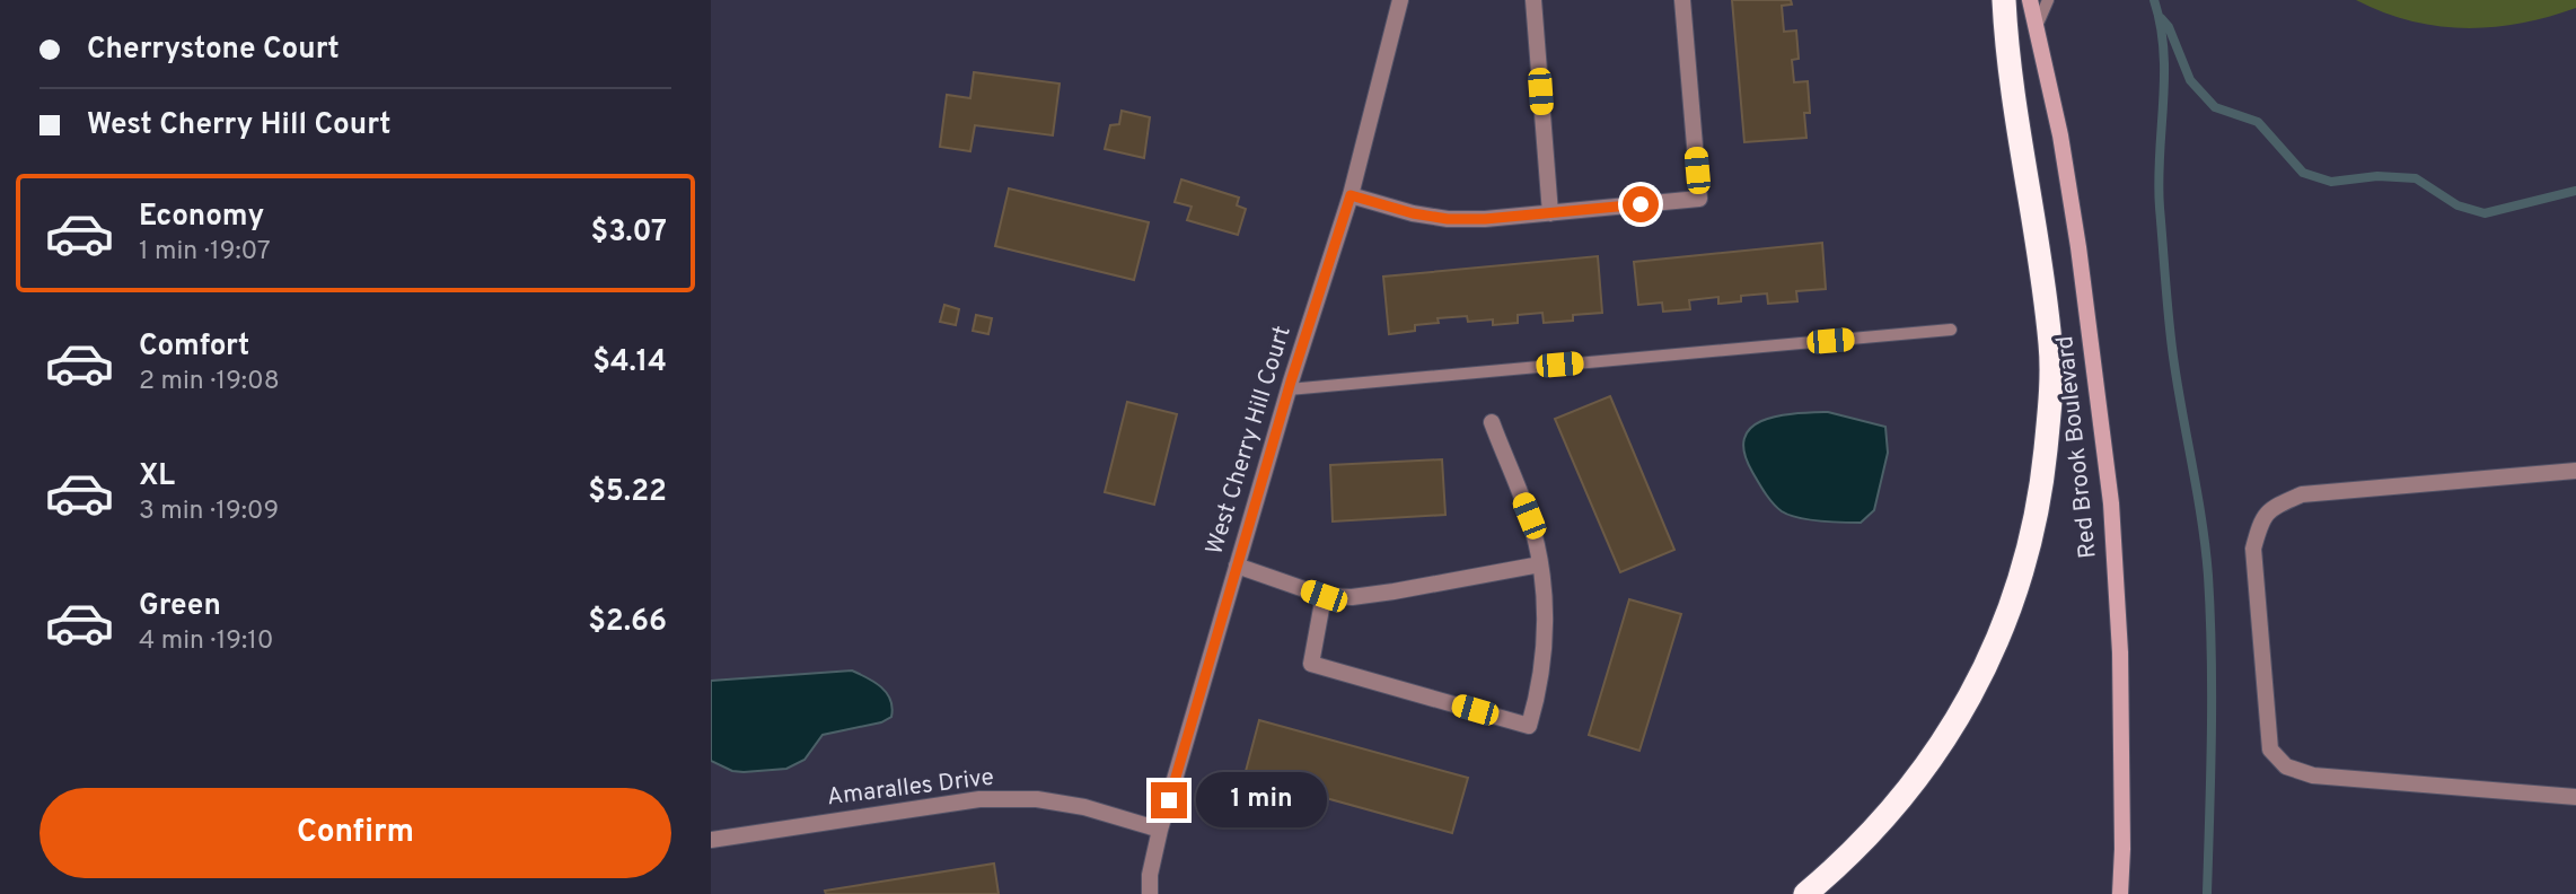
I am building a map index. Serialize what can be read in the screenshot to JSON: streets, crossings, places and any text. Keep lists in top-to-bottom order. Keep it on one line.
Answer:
{"streets":{"main road":["Red Brook Boulevard"],"street":["West Cherry Hill Court","Amaralles Drive"]},"crossings":[["West Cherry Hill Court","Amaralles Drive"]],"page":{"banner":["Cherrystone Court","West Cherry Hill Court"],"list":[{"name":"Economy","note":"1 min · 19:07","value":"$3.07"},{"name":"Comfort","note":"2 min · 19:08","value":"$4.14"},{"name":"XL","note":"3 min · 19:09","value":"$5.22"},{"name":"Green","note":"4 min · 19:10","value":"$2.66"}],"buttons":"Confirm","bubble":"1 min"}}
